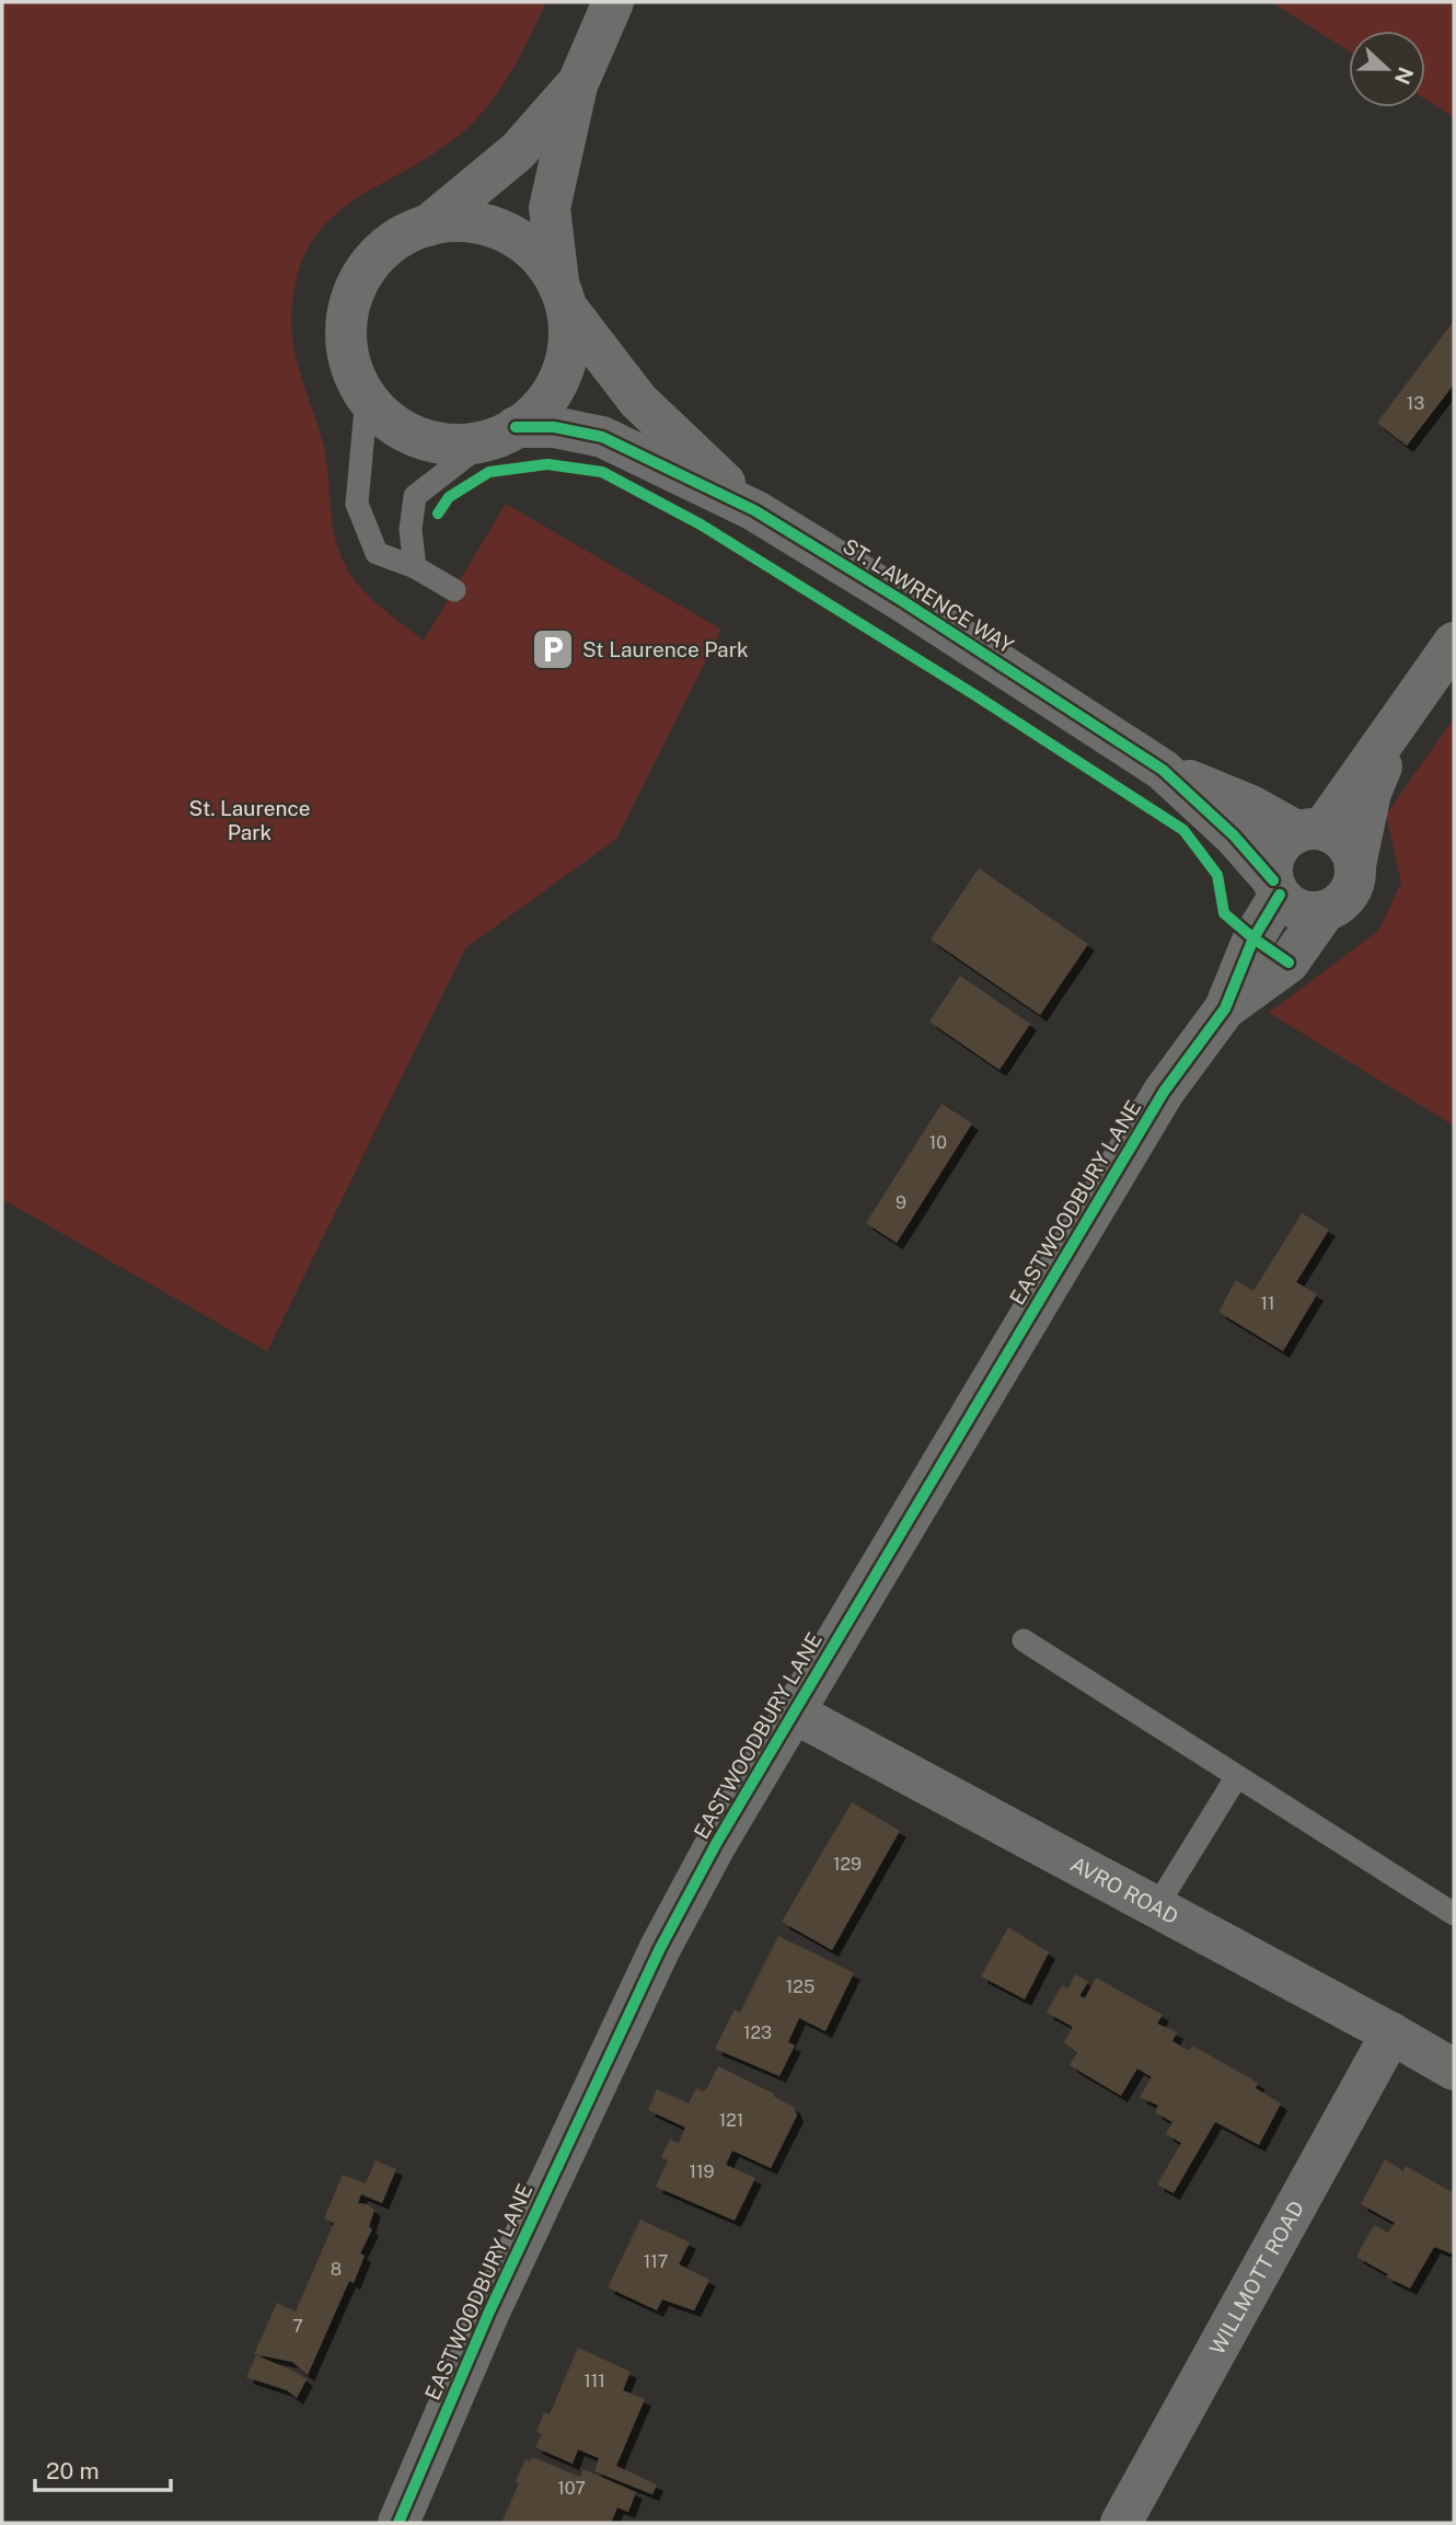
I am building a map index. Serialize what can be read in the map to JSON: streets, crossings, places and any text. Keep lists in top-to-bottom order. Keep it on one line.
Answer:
{"streets":{"street":["ST. LAWRENCE WAY","EASTWOODBURY LANE","AVRO ROAD","WILLMOTT ROAD"]},"crossings":[["ST. LAWRENCE WAY","EASTWOODBURY LANE"],["EASTWOODBURY LANE","AVRO ROAD"],["AVRO ROAD","WILLMOTT ROAD"]],"parks":["St. Laurence Park"],"places":{"parking":["St Laurence Park"]},"house_numbers":["13","10","9","11","129","125","123","121","119","117","8","7","111","107"],"scale_bar":"20 m","north":"right"}
